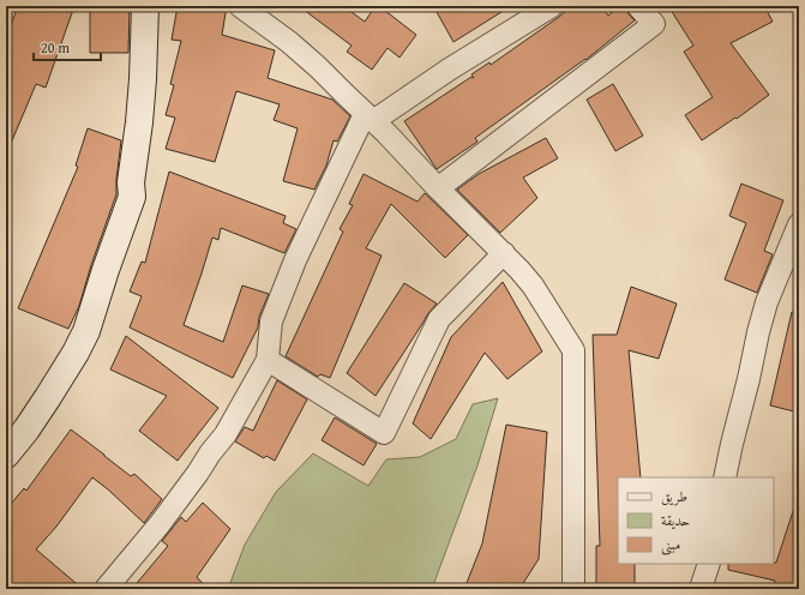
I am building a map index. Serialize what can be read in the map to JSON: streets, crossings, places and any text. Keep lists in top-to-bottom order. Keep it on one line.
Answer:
{"legend":["طريق","حديقة","مبنى"],"scale_bar":"20 m"}
